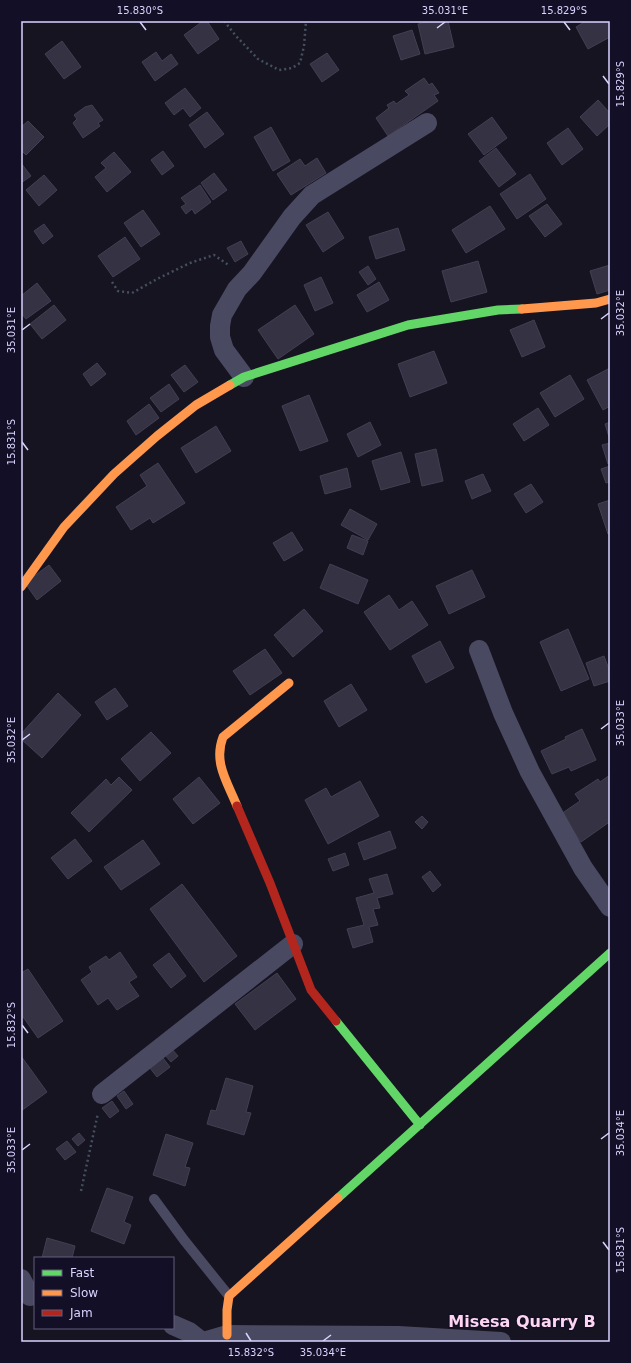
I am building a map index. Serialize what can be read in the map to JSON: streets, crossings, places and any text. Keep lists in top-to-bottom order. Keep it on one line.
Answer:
{"districts":["Misesa Quarry B"],"legend":["Fast","Slow","Jam"],"coordinates":["15.830°S","35.031°E","15.829°S","35.032°E","15.831°S","35.033°E","15.832°S","35.034°E"]}
